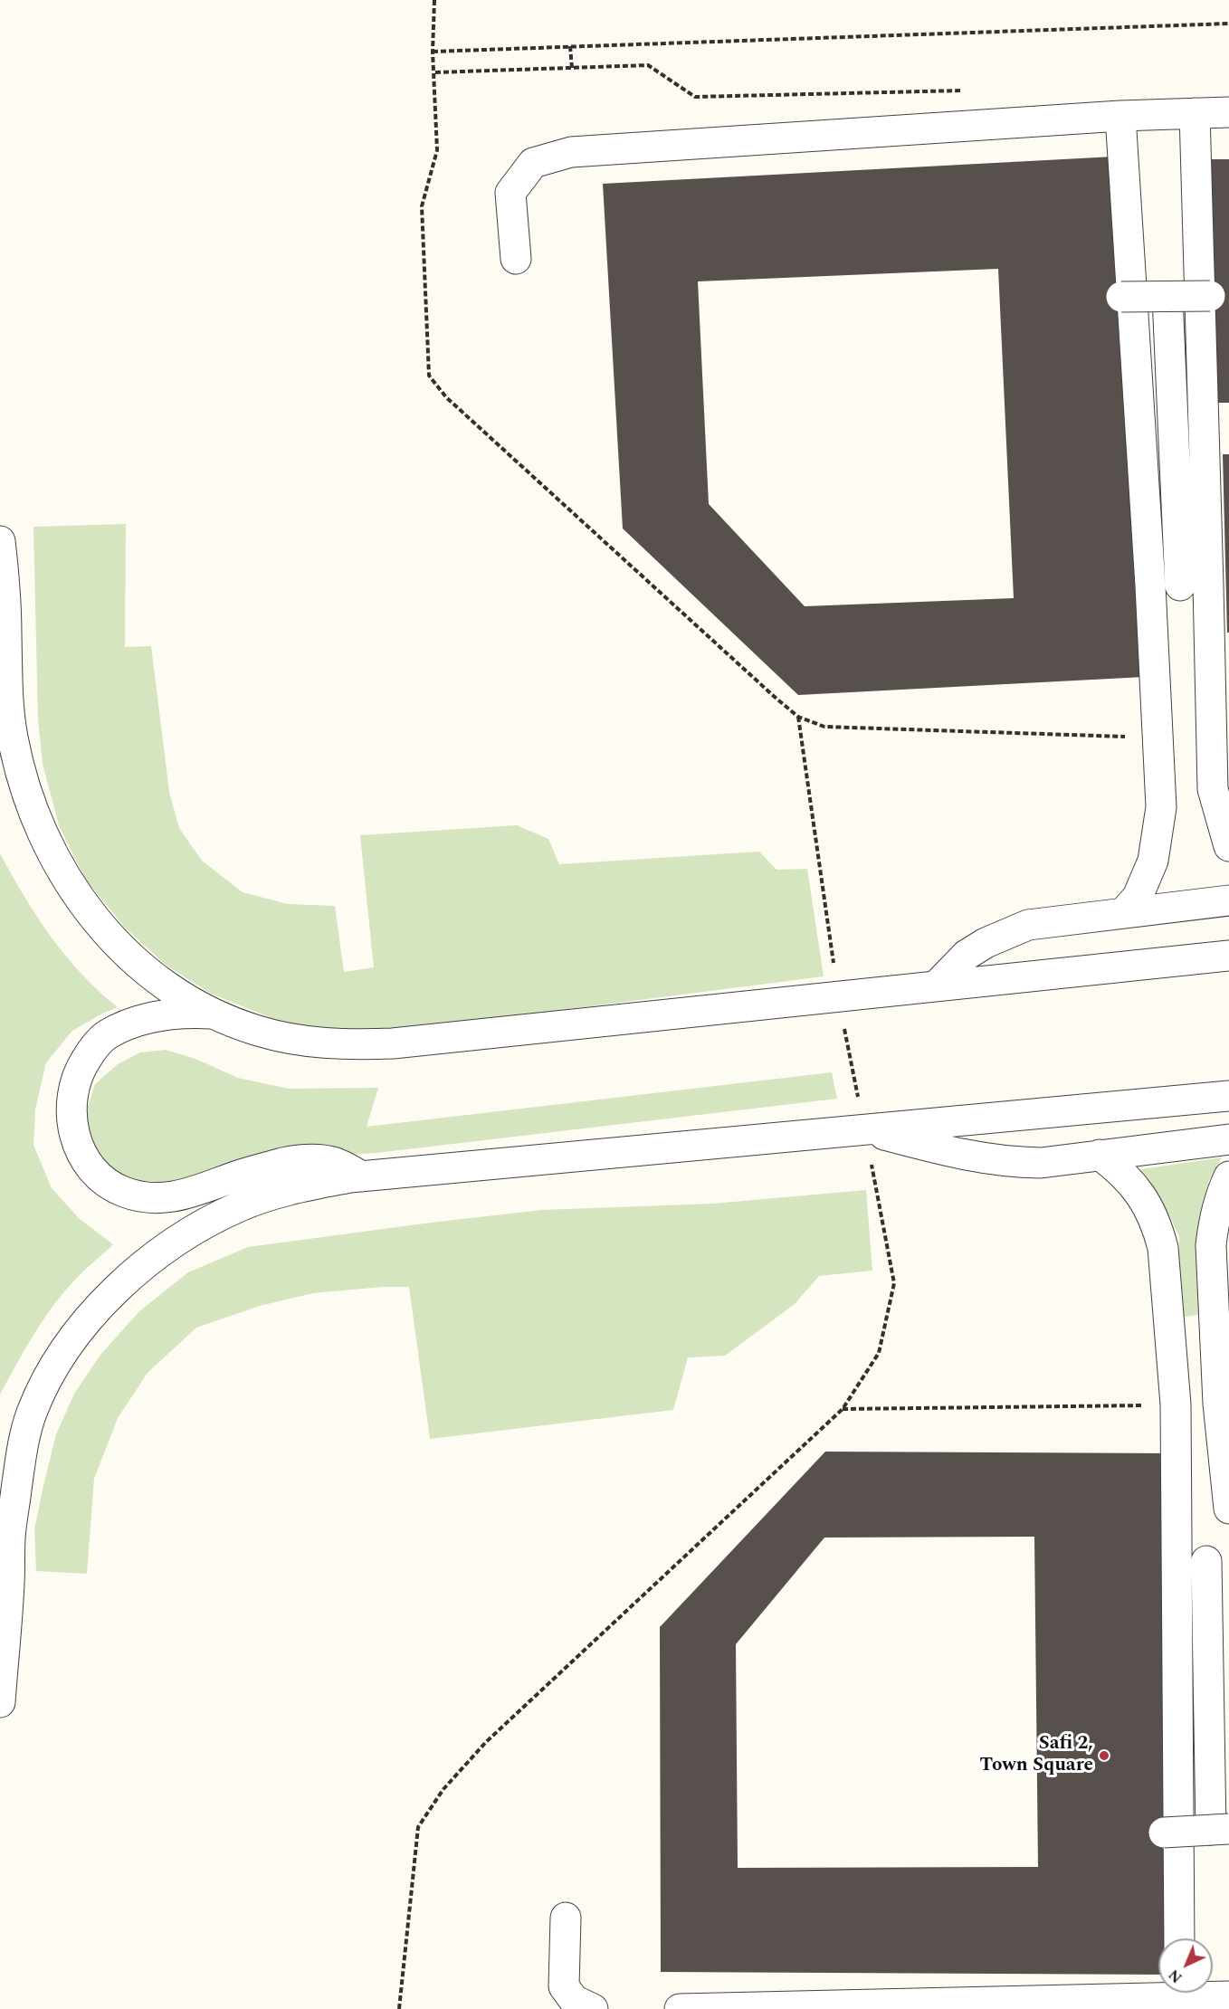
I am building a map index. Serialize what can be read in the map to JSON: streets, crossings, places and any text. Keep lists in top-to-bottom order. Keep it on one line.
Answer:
{"places":["Safi 2, Town Square"],"north":"bottom left"}
